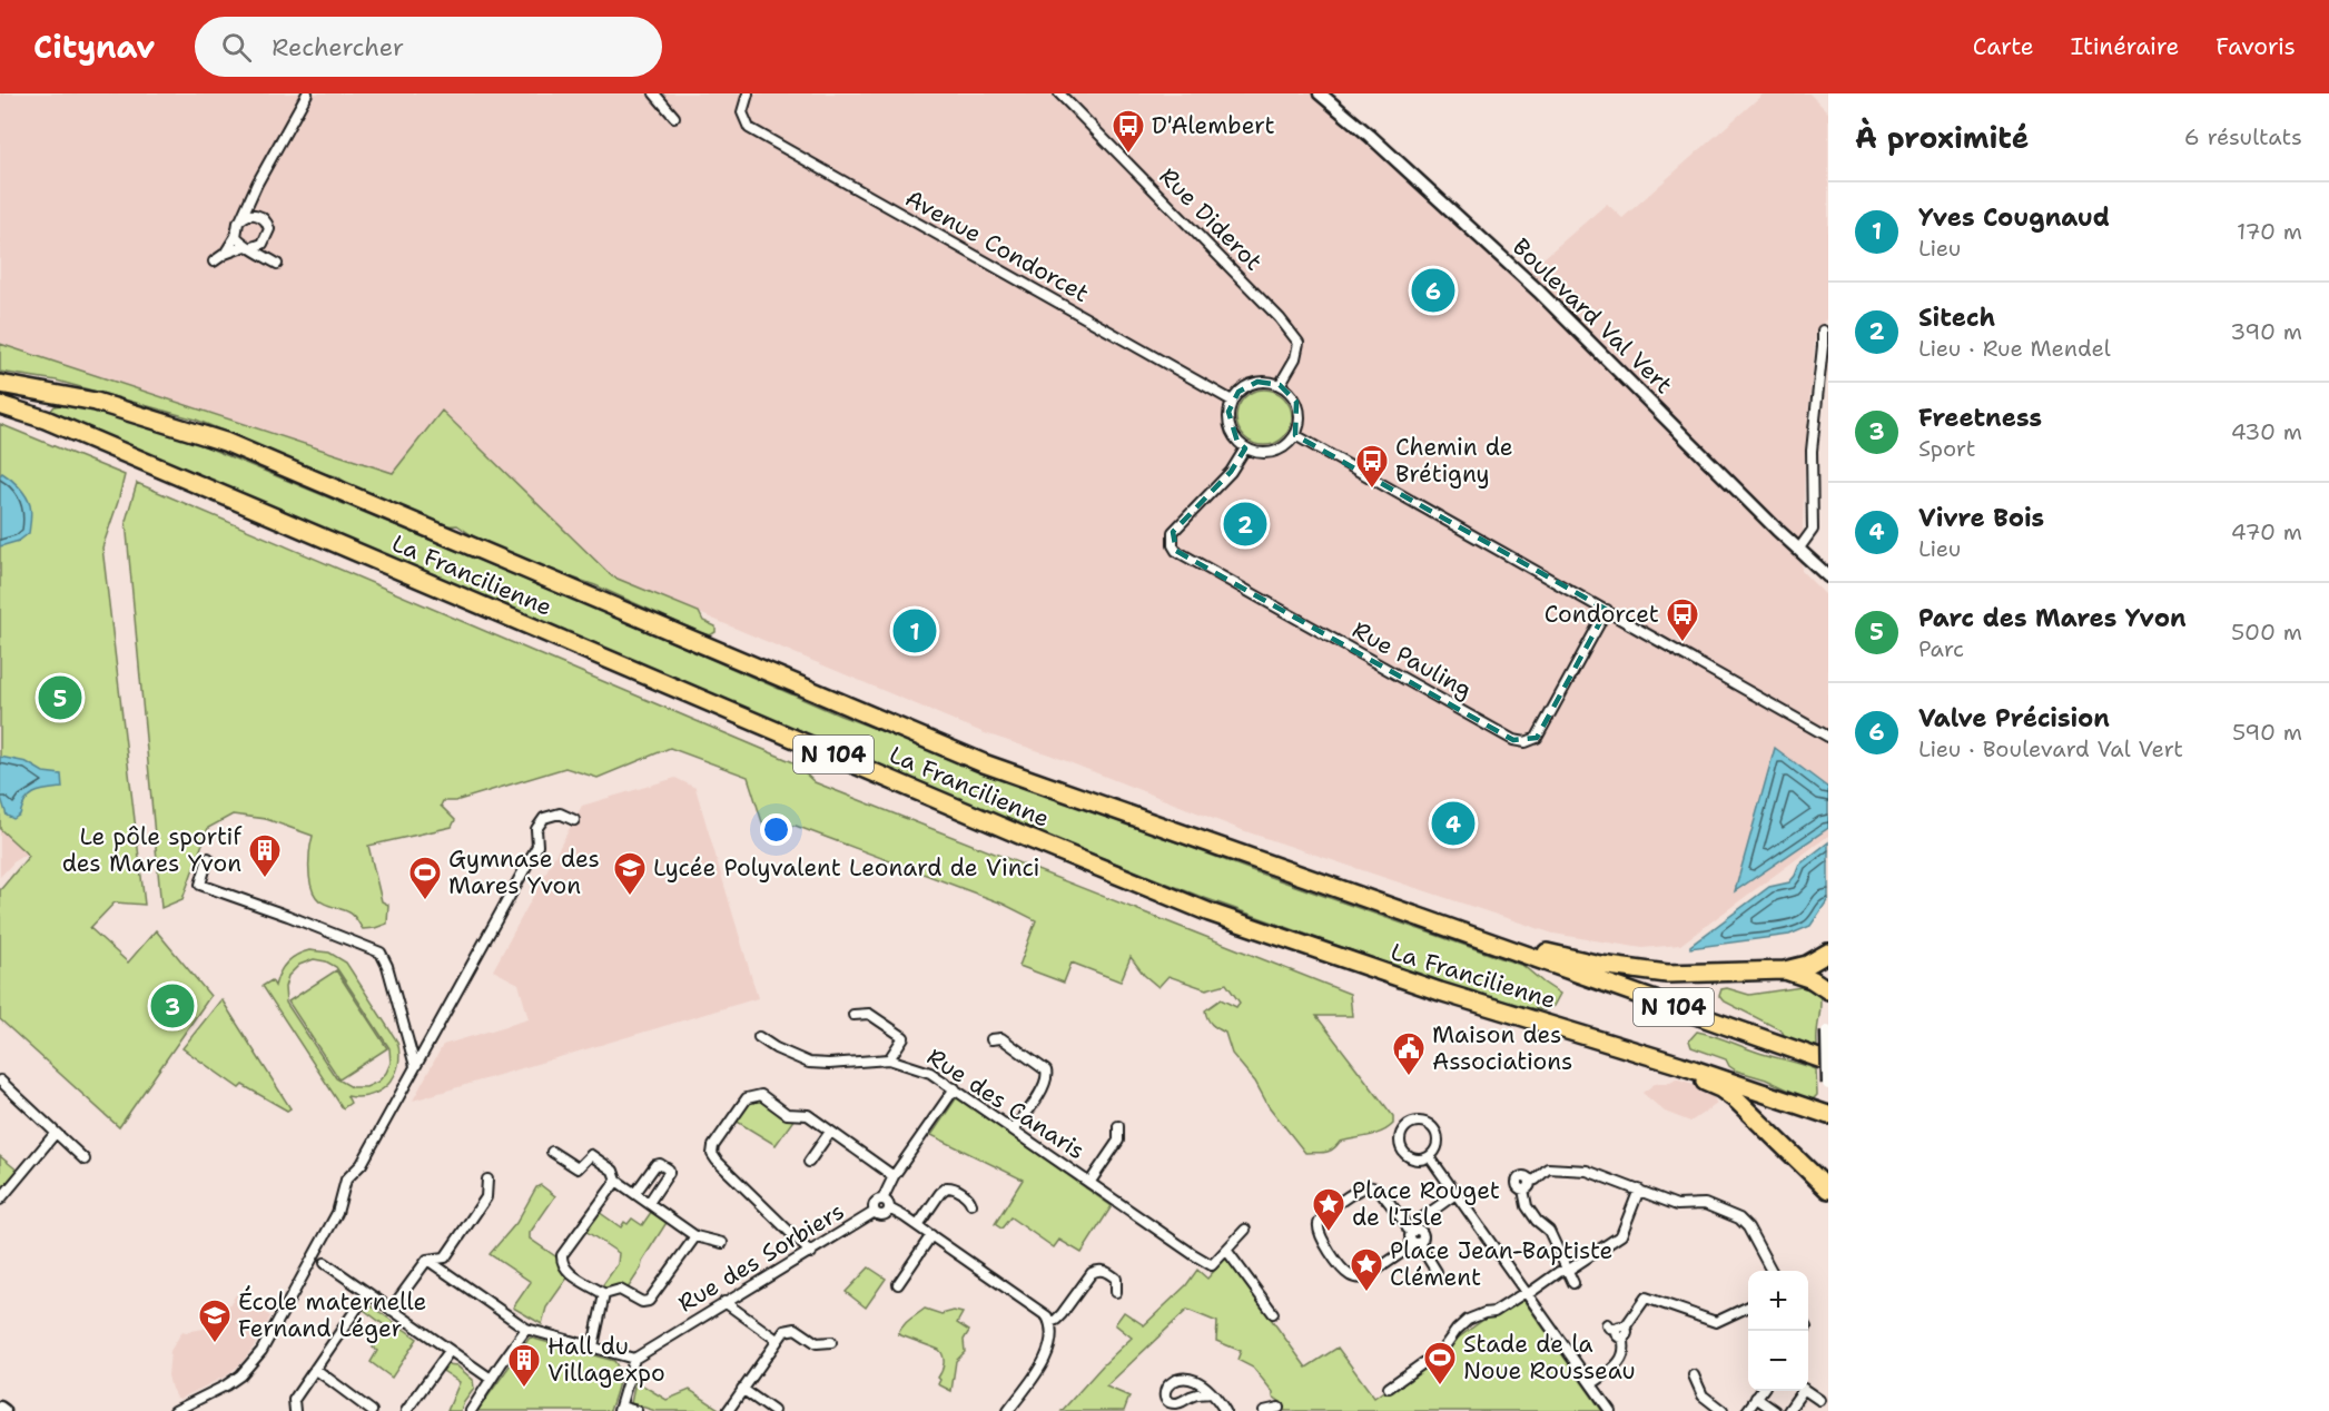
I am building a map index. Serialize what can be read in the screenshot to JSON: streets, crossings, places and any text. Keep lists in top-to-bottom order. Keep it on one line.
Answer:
{"streets":{"highway":["La Francilienne","N 104"],"street":["Rue Diderot","Avenue Condorcet","Boulevard Val Vert","Rue Pauling","Rue des Canaris","Rue des Sorbiers"]},"crossings":[["Rue Diderot","Avenue Condorcet"],["Rue Diderot","Rue Pauling"],["Avenue Condorcet","Rue Pauling"],["Rue des Canaris","Rue des Sorbiers"]],"places":{"bus stop":["D'Alembert","Chemin de Brétigny","Condorcet"],"building":["Le pôle sportif des Mares Yvon","Hall du Villagexpo"],"school or university":["Lycée Polyvalent Leonard de Vinci","École maternelle Fernand Léger"],"sports":["Gymnase des Mares Yvon","Stade de la Noue Rousseau"],"public building":["Maison des Associations"],"place":["Place Rouget de l'Isle","Place Jean-Baptiste Clément"]},"page":{"header":"Citynav","search":"Rechercher","nav":["Carte","Itinéraire","Favoris"],"heading":["À proximité","6 résultats"],"list":[{"mark":"1","name":"Yves Cougnaud","note":"Lieu","value":"170 m"},{"mark":"2","name":"Sitech","note":"Lieu · Rue Mendel","value":"390 m"},{"mark":"3","name":"Freetness","note":"Sport","value":"430 m"},{"mark":"4","name":"Vivre Bois","note":"Lieu","value":"470 m"},{"mark":"5","name":"Parc des Mares Yvon","note":"Parc","value":"500 m"},{"mark":"6","name":"Valve Précision","note":"Lieu · Boulevard Val Vert","value":"590 m"}],"pins":["6","2","1","5","4","3"],"map_buttons":["+","−"]}}
